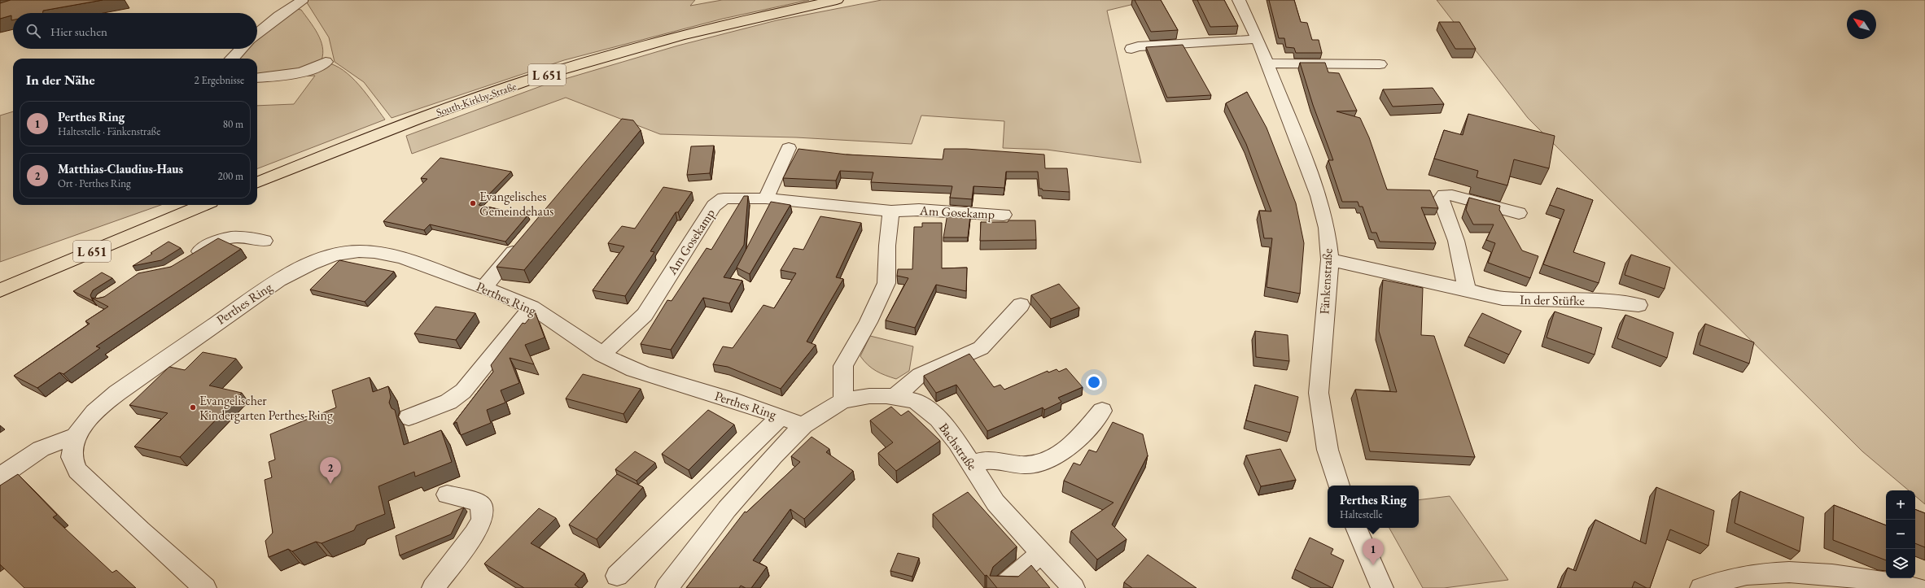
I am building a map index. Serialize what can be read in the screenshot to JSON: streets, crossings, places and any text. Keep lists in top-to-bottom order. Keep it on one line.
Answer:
{"streets":{"main road":["L 651","South-Kirkby-Straße"],"street":["Am Gosekamp","Fänkenstraße","Perthes Ring","In der Stüfke","Bachstraße"]},"crossings":[["Am Gosekamp","Perthes Ring"],["Fänkenstraße","In der Stüfke"],["Perthes Ring","Bachstraße"]],"places":["Evangelisches Gemeindehaus","Evangelischer Kindergarten Perthes-Ring"],"north":"top left","page":{"search":"Hier suchen","heading":["In der Nähe","2 Ergebnisse"],"list":[{"mark":"1","name":"Perthes Ring","note":"Haltestelle · Fänkenstraße","value":"80 m"},{"mark":"2","name":"Matthias-Claudius-Haus","note":"Ort · Perthes Ring","value":"200 m"}],"pins":["2","1"],"popup":["Perthes Ring","Haltestelle"],"map_buttons":["+","−"]}}
